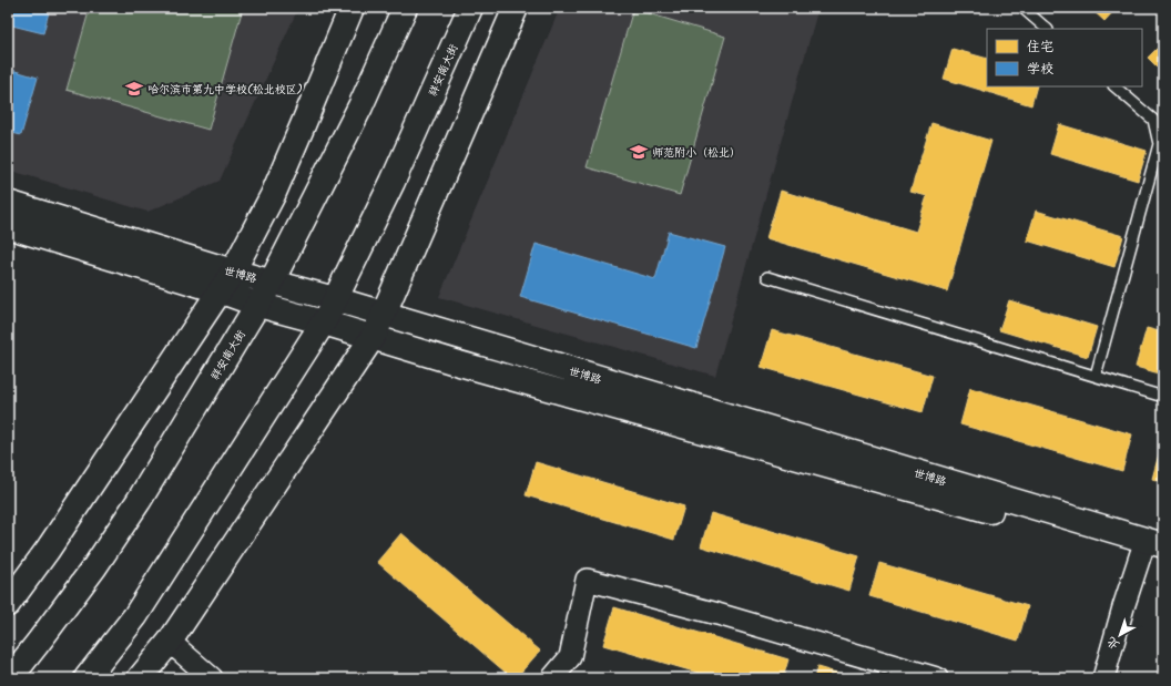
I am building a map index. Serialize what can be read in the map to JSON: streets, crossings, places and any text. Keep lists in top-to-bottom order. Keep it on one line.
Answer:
{"streets":{"main road":["祥安南大街","世博路"]},"crossings":[["祥安南大街","世博路"]],"places":{"school or university":["哈尔滨市第九中学校(松北校区)","师范附小（松北）"]},"legend":["住宅","学校"],"north":"bottom left"}
